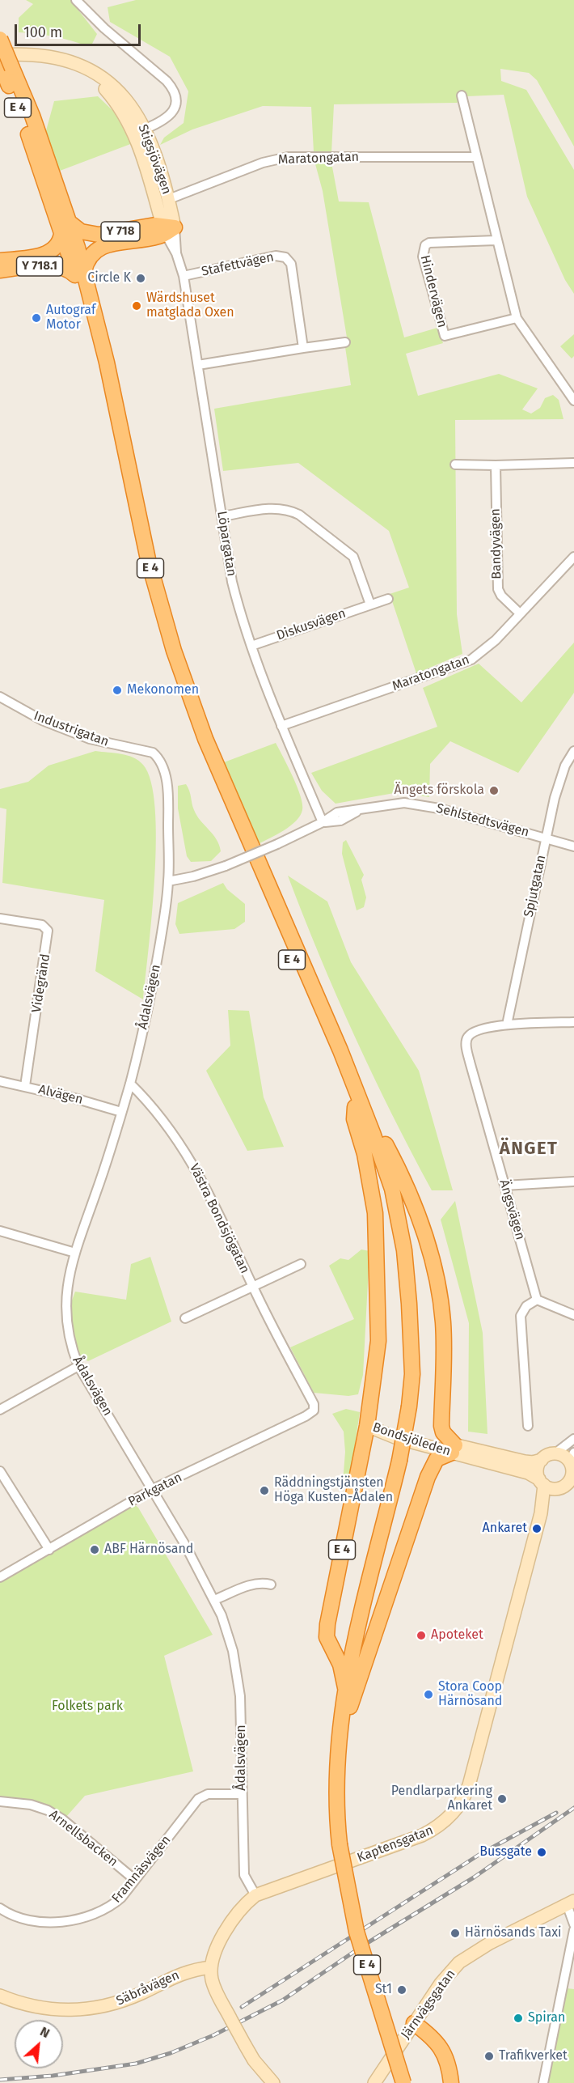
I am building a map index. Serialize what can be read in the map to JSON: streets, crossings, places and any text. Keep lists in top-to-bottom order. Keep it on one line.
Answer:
{"streets":{"highway":["E 4","Y 718","Y 718.1"],"main road":["Stigsjövägen","Bondsjöleden","Kaptensgatan","Säbråvägen","Järnvägsgatan"],"street":["Maratongatan","Stafettvägen","Hindervägen","Löpargatan","Bandyvägen","Diskusvägen","Industrigatan","Sehlstedtsvägen","Spjutgatan","Videgränd","Ådalsvägen","Alvägen","Ängsvägen","Västra Bondsjögatan","Parkgatan","Arnellsbacken","Framnäsvägen"]},"crossings":[["E 4","Y 718"],["E 4","Y 718.1"],["E 4","Bondsjöleden"],["Maratongatan","Stigsjövägen"],["Maratongatan","Löpargatan"],["Maratongatan","Bandyvägen"],["Stigsjövägen","Y 718"],["Stigsjövägen","Löpargatan"],["Y 718","Y 718.1"],["Y 718","Löpargatan"],["Stafettvägen","Löpargatan"],["Löpargatan","Diskusvägen"],["Löpargatan","Sehlstedtsvägen"],["Industrigatan","Ådalsvägen"],["Sehlstedtsvägen","Spjutgatan"],["Sehlstedtsvägen","Ådalsvägen"],["Spjutgatan","Ängsvägen"],["Videgränd","Alvägen"],["Ådalsvägen","Alvägen"],["Ådalsvägen","Västra Bondsjögatan"],["Ådalsvägen","Parkgatan"],["Ådalsvägen","Kaptensgatan"],["Ådalsvägen","Framnäsvägen"],["Västra Bondsjögatan","Parkgatan"],["Bondsjöleden","Kaptensgatan"],["Arnellsbacken","Framnäsvägen"],["Kaptensgatan","Säbråvägen"]],"districts":["ÄNGET"],"parks":["Folkets park"],"places":["Circle K","Wärdshuset matglada Oxen","Autograf Motor","Mekonomen","Ängets förskola","Räddningstjänsten Höga Kusten-Ådalen","Ankaret","ABF Härnösand","Apoteket","Stora Coop Härnösand","Pendlarparkering Ankaret","Bussgate","Härnösands Taxi","St1","Spiran","Trafikverket"],"scale_bar":"100 m","north":"top right"}
